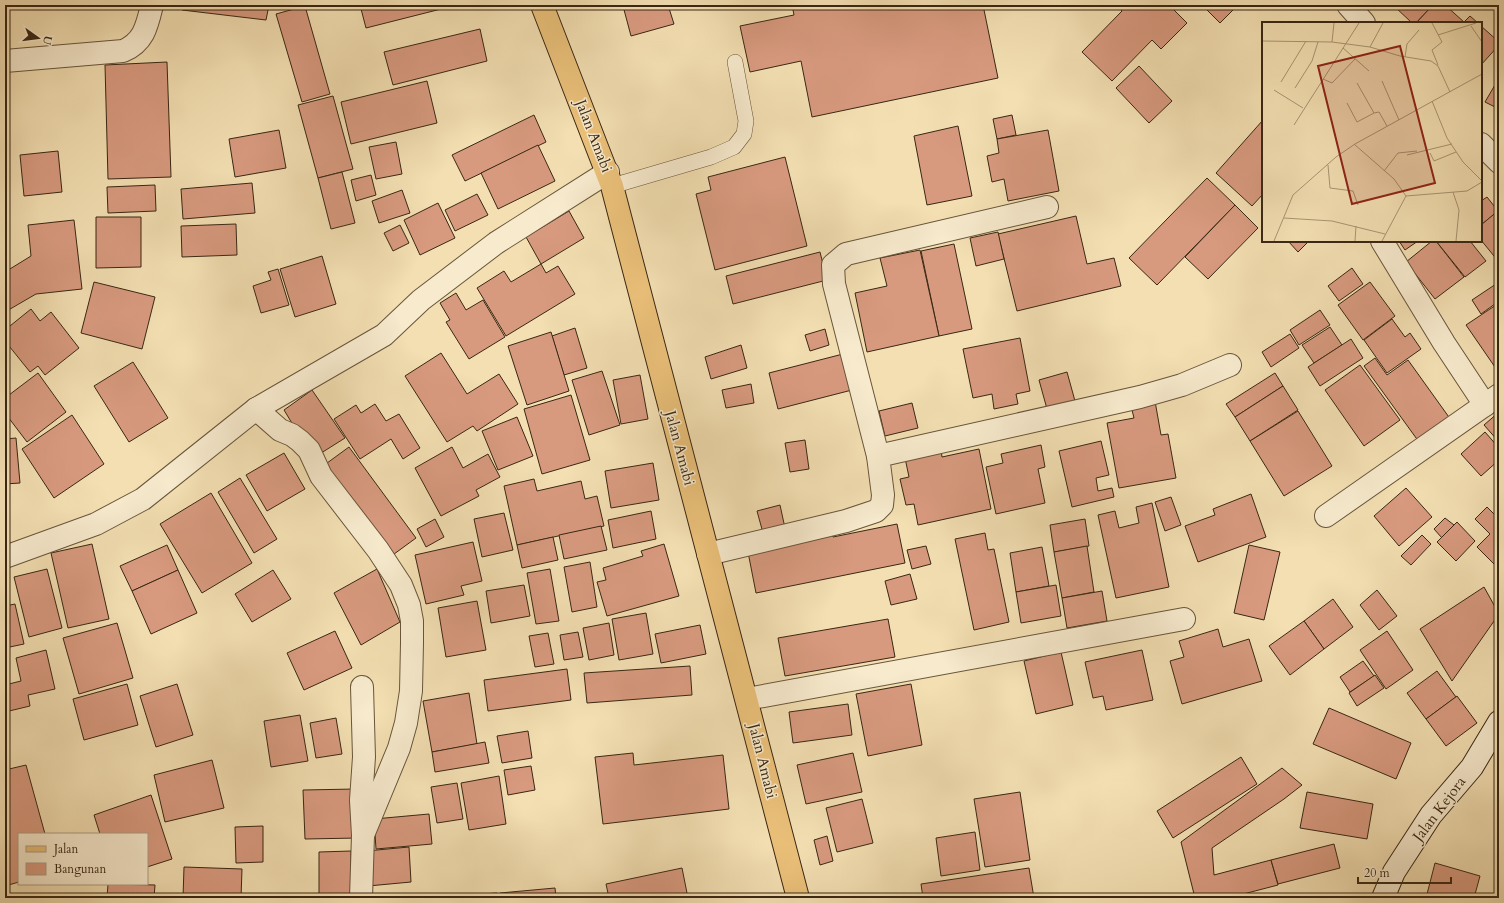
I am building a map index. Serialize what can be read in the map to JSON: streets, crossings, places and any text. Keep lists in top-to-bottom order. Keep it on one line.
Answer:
{"streets":{"main road":["Jalan Amabi"],"street":["Jalan Kejora"]},"legend":["Jalan","Bangunan"],"scale_bar":"20 m","north":"right"}
